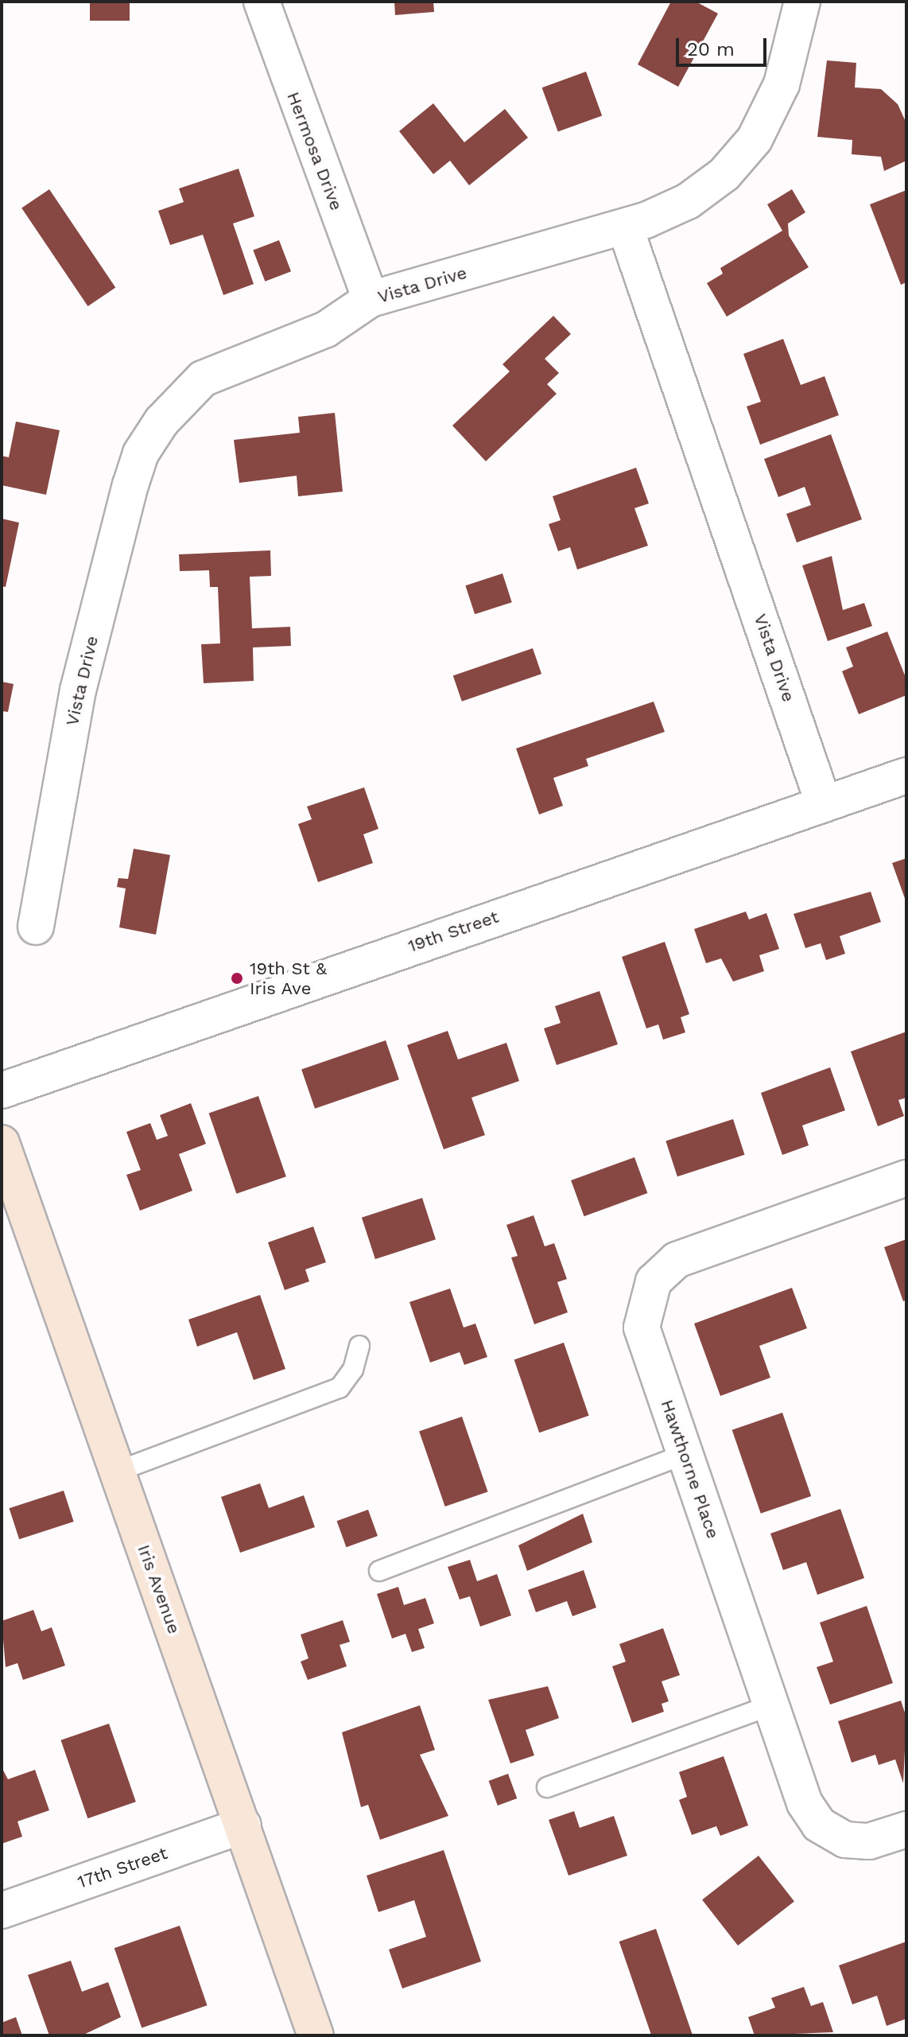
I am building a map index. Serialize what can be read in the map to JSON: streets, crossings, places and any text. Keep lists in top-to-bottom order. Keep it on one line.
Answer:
{"streets":{"main road":["Iris Avenue"],"street":["Hermosa Drive","Vista Drive","19th Street","Hawthorne Place","17th Street"]},"crossings":[["Hermosa Drive","Vista Drive"],["Vista Drive","19th Street"],["Iris Avenue","17th Street"]],"places":["19th St & Iris Ave"],"scale_bar":"20 m"}
